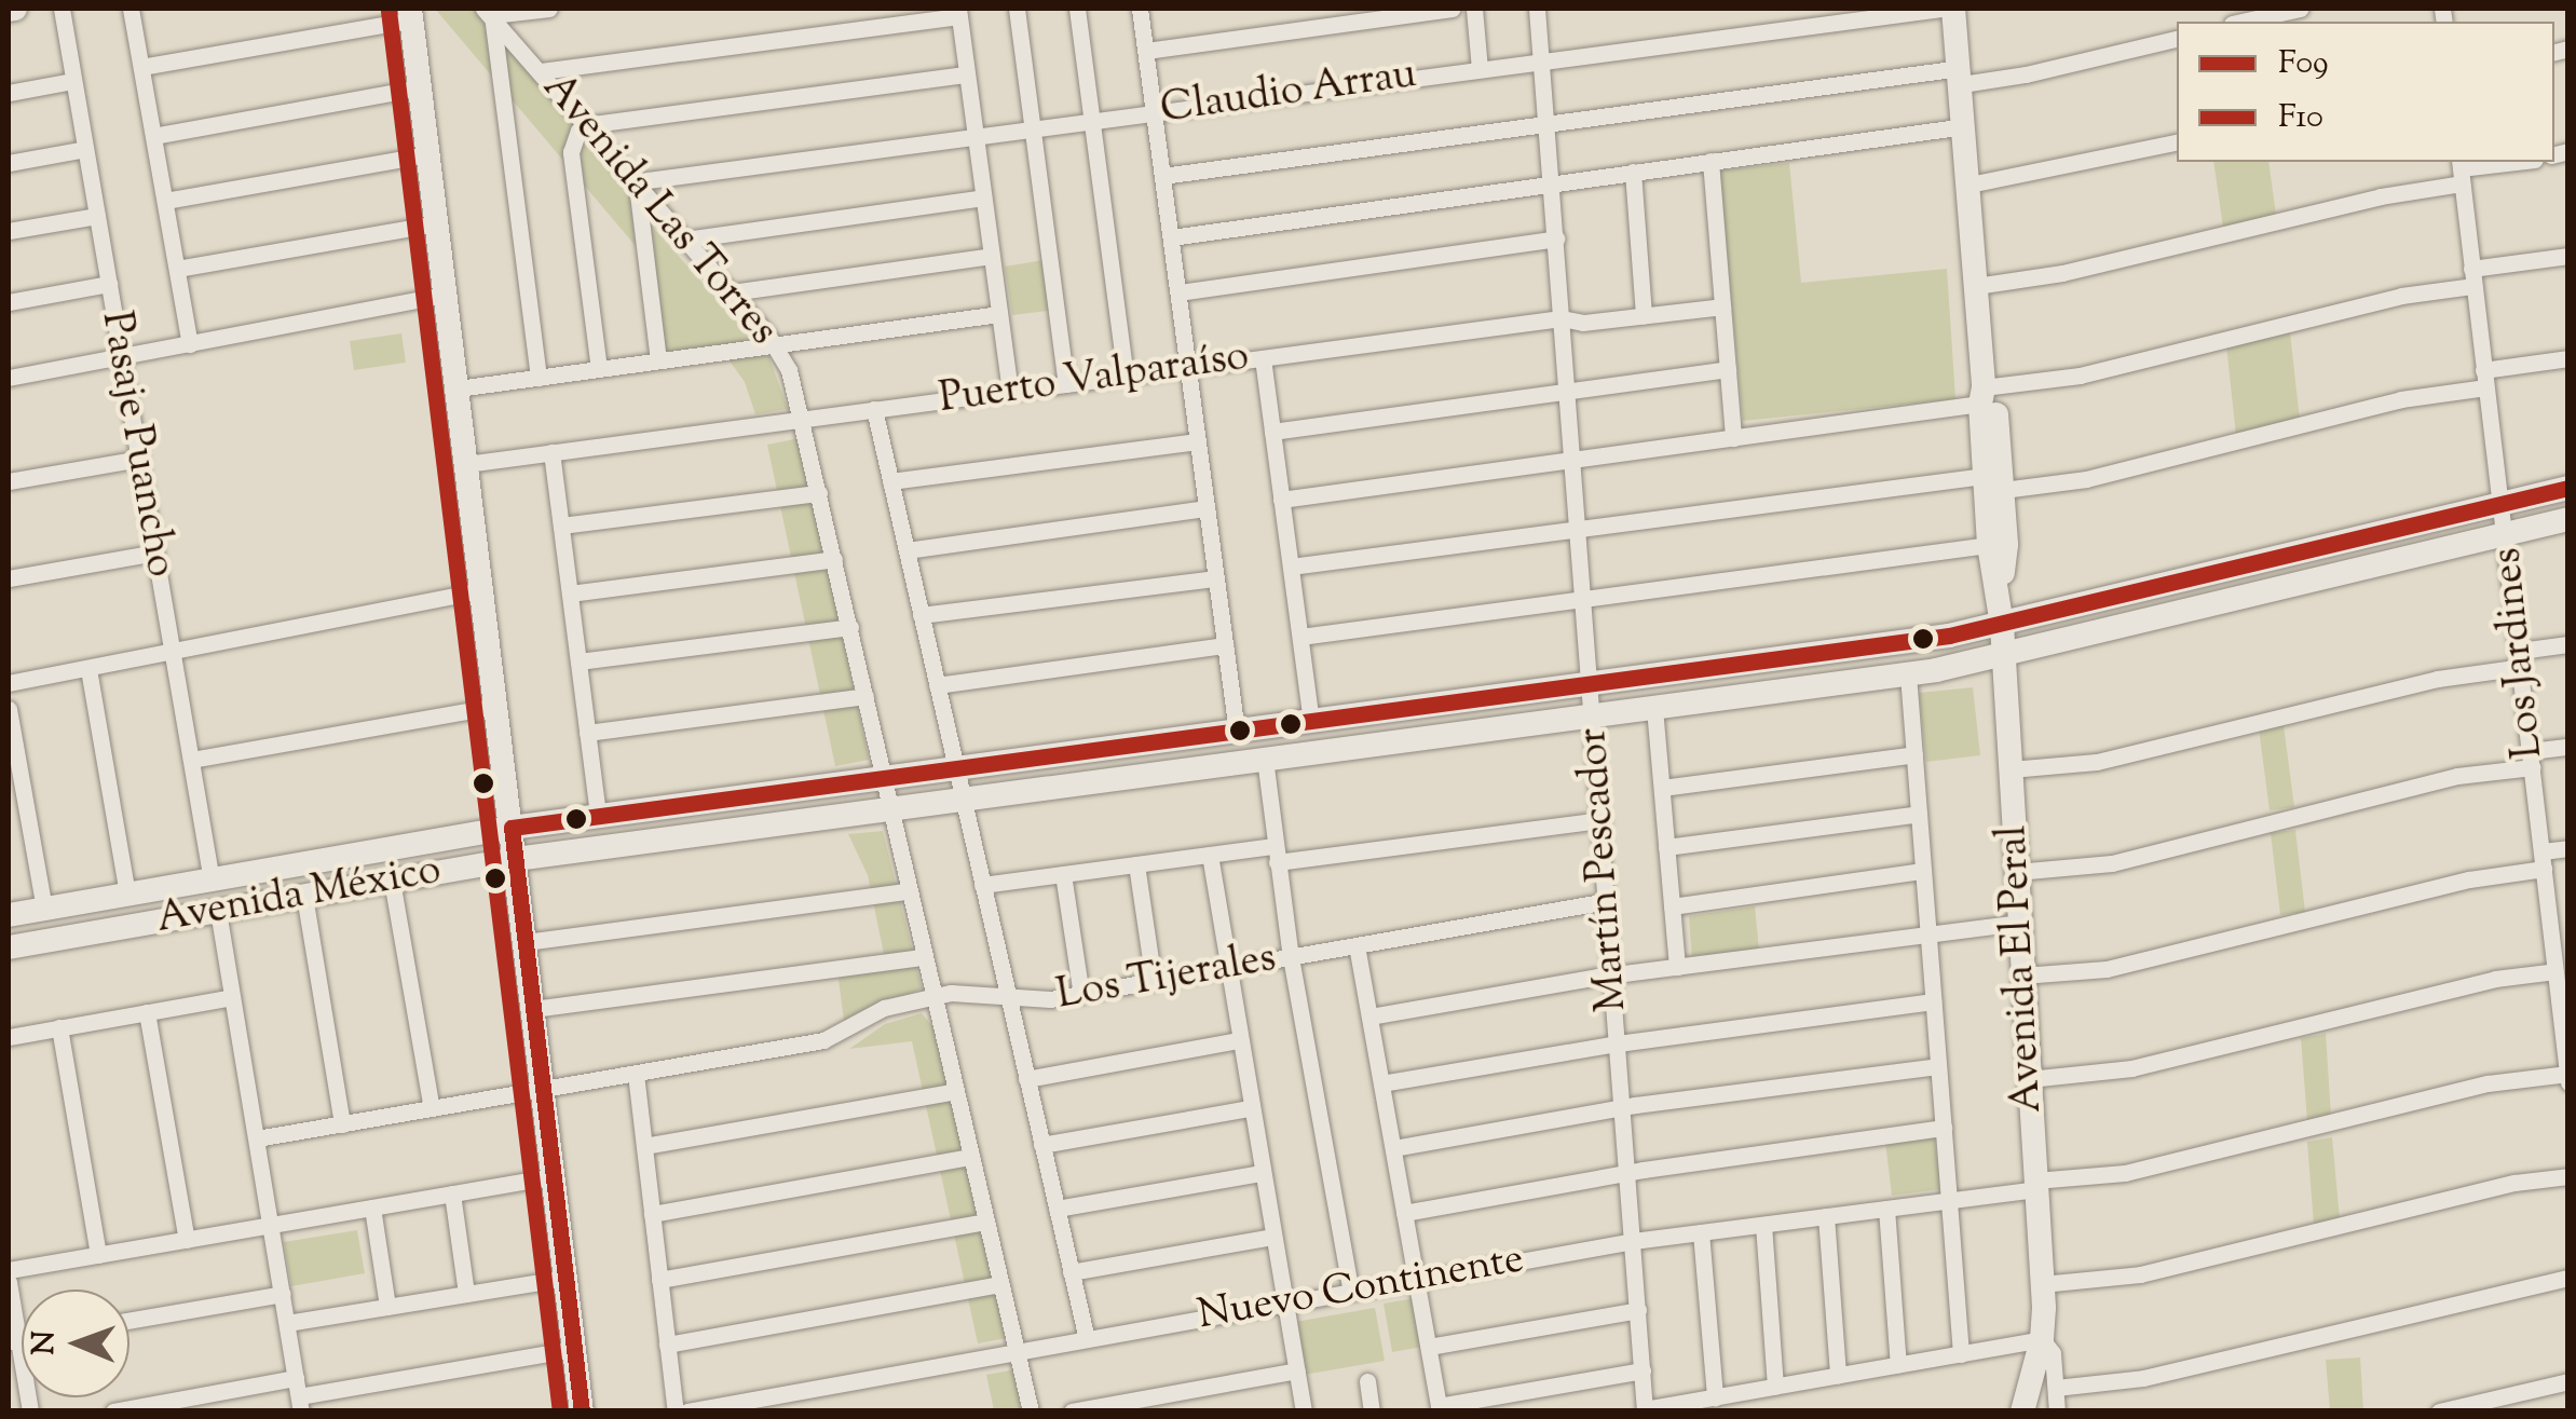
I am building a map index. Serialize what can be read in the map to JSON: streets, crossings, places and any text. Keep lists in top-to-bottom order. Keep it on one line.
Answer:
{"streets":{"main road":["Avenida México","Avenida El Peral"],"street":["Claudio Arrau","Avenida Las Torres","Puerto Valparaíso","Pasaje Puancho","Los Jardines","Martín Pescador","Los Tijerales","Nuevo Continente"]},"crossings":[["Claudio Arrau","Avenida Las Torres"],["Claudio Arrau","Martín Pescador"],["Avenida Las Torres","Puerto Valparaíso"],["Avenida Las Torres","Avenida México"],["Avenida Las Torres","Los Tijerales"],["Avenida Las Torres","Nuevo Continente"],["Puerto Valparaíso","Martín Pescador"],["Pasaje Puancho","Avenida México"],["Los Jardines","Avenida México"],["Los Jardines","Nuevo Continente"],["Martín Pescador","Avenida México"],["Martín Pescador","Los Tijerales"],["Martín Pescador","Nuevo Continente"],["Avenida México","Avenida El Peral"],["Avenida El Peral","Nuevo Continente"]],"lines":["transit line F10","transit line F09"],"legend":["F09","F10"],"north":"left"}
